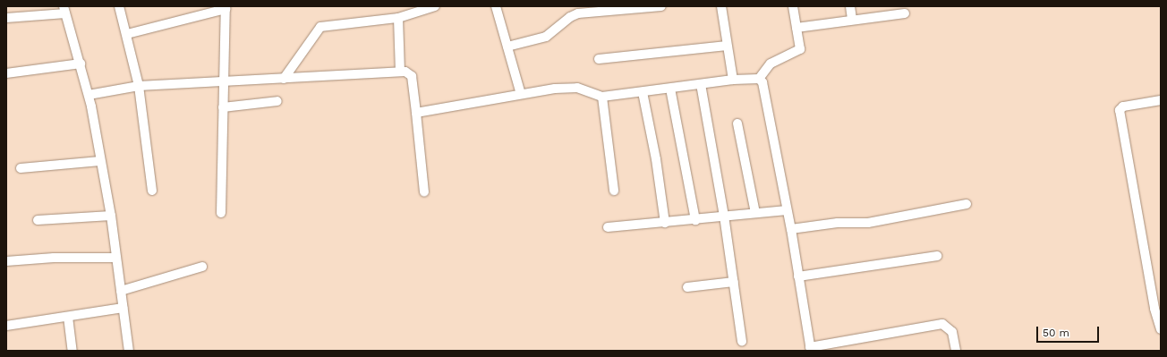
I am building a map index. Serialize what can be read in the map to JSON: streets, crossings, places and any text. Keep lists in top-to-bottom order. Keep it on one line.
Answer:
{"scale_bar":"50 m"}
